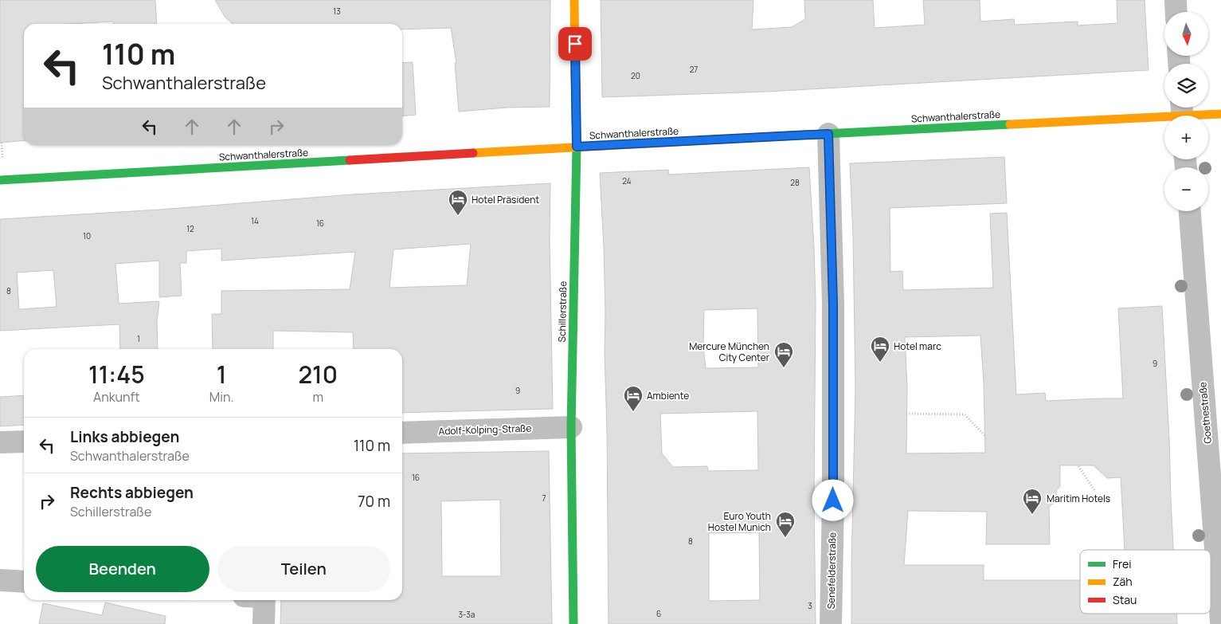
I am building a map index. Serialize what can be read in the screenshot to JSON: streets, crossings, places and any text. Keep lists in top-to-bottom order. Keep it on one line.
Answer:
{"streets":{"main road":["Schwanthalerstraße","Schillerstraße"],"street":["Goethestraße","Adolf-Kolping-Straße","Senefelderstraße"]},"crossings":[["Schwanthalerstraße","Schillerstraße"],["Schwanthalerstraße","Senefelderstraße"],["Schillerstraße","Adolf-Kolping-Straße"]],"places":{"hotel":["Hotel Präsident","Hotel marc","Mercure München City Center","Ambiente","Maritim Hotels","Euro Youth Hostel Munich"]},"house_numbers":["13","27","20","24","28","14","16","12","10","8","1","9","9","16","7","8","3","6","3-3a"],"legend":["Frei","Zäh","Stau"],"north":"bottom","page":{"map_buttons":["+","−"],"turn":["110 m","Schwanthalerstraße"],"eta":["11:45","Ankunft","1","Min.","210","m"],"list":[{"name":"Links abbiegen","note":"Schwanthalerstraße","value":"110 m"},{"name":"Rechts abbiegen","note":"Schillerstraße","value":"70 m"}],"buttons":["Beenden","Teilen"]}}
